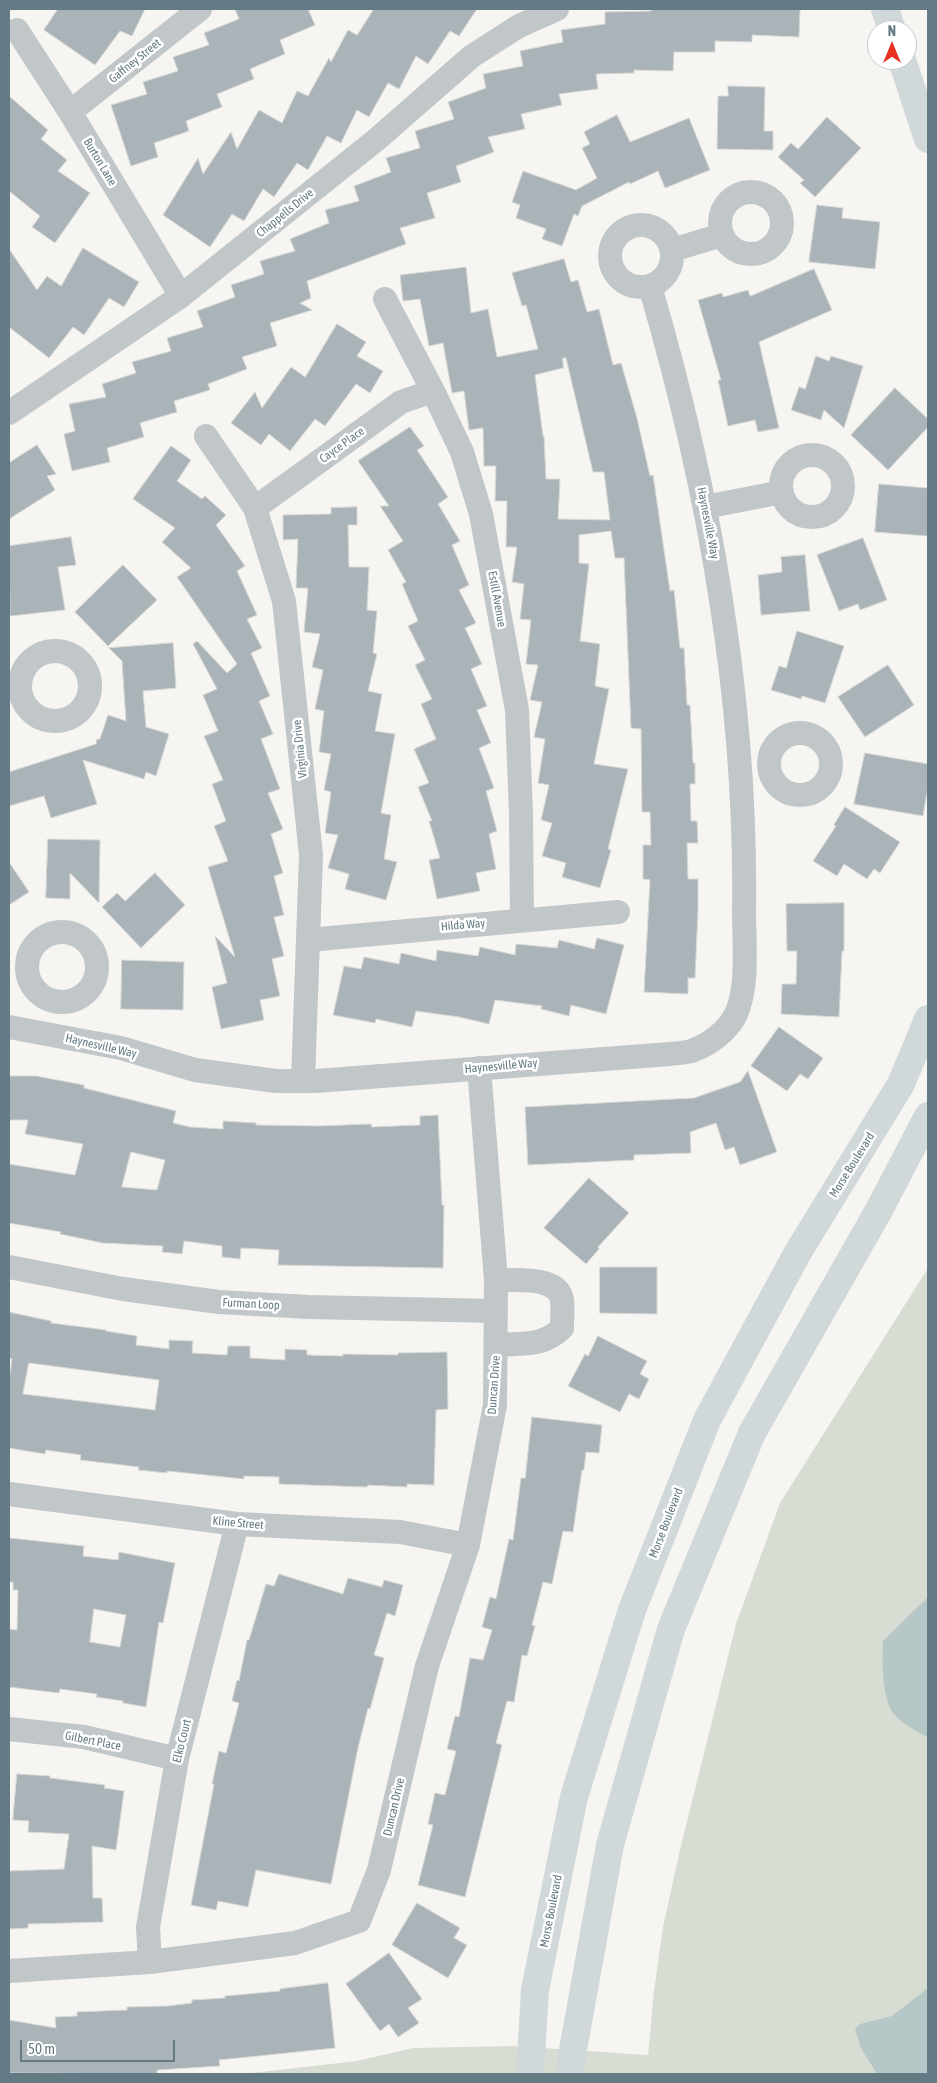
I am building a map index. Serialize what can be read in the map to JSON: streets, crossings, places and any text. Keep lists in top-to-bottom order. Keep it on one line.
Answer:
{"streets":{"main road":["Morse Boulevard"],"street":["Gaffney Street","Burton Lane","Chappells Drive","Cayce Place","Haynesville Way","Estill Avenue","Virginia Drive","Hilda Way","Furman Loop","Duncan Drive","Kline Street","Gilbert Place","Elko Court"]},"crossings":[["Gaffney Street","Burton Lane"],["Burton Lane","Chappells Drive"],["Cayce Place","Estill Avenue"],["Cayce Place","Virginia Drive"],["Haynesville Way","Virginia Drive"],["Haynesville Way","Duncan Drive"],["Estill Avenue","Hilda Way"],["Virginia Drive","Hilda Way"],["Furman Loop","Duncan Drive"],["Duncan Drive","Kline Street"],["Duncan Drive","Elko Court"],["Kline Street","Elko Court"],["Gilbert Place","Elko Court"]],"scale_bar":"50 m","north":"top"}
